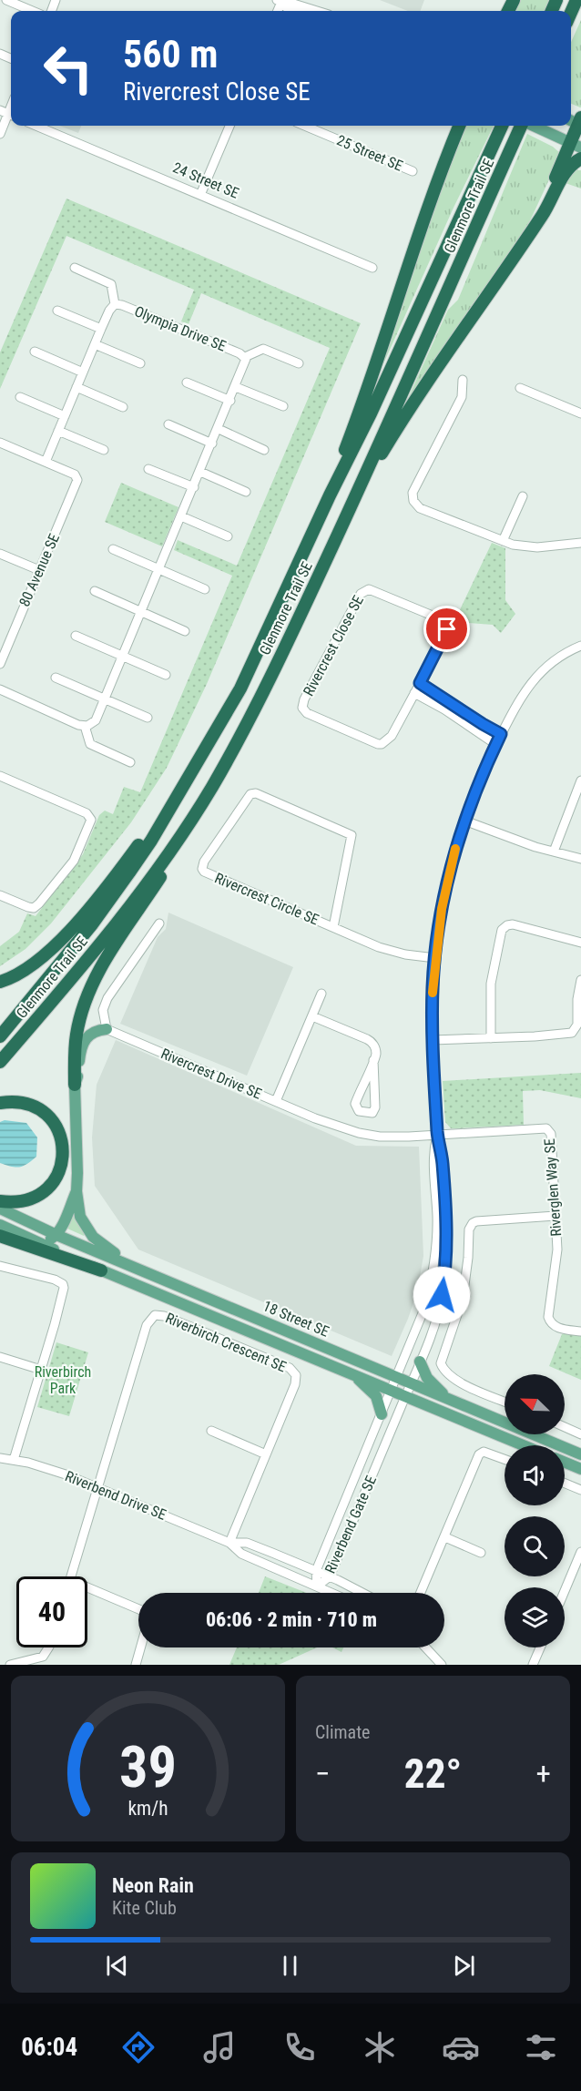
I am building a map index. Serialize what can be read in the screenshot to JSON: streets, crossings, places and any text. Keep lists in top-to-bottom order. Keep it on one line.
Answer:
{"streets":{"highway":["Glenmore Trail SE"],"main road":["18 Street SE"],"street":["25 Street SE","24 Street SE","Olympia Drive SE","80 Avenue SE","Rivercrest Close SE","Rivercrest Circle SE","Rivercrest Drive SE","Riverglen Way SE","Riverbirch Crescent SE","Riverbend Drive SE","Riverbend Gate SE"]},"crossings":[["Olympia Drive SE","80 Avenue SE"],["Rivercrest Drive SE","Riverglen Way SE"],["Rivercrest Drive SE","Riverbend Gate SE"],["Riverglen Way SE","Riverbend Gate SE"],["18 Street SE","Riverbend Gate SE"],["Riverbirch Crescent SE","Riverbend Drive SE"],["Riverbend Drive SE","Riverbend Gate SE"]],"parks":["Riverbirch Park"],"north":"top left","page":{"turn":["560 m","Rivercrest Close SE"],"limit":"40","trip":"06:06 · 2 min · 710 m","tile":"Climate","heat":["−","22°","+"],"song":["Neon Rain","Kite Club"],"tabs":"06:04","gauge":["39","km/h"]}}
